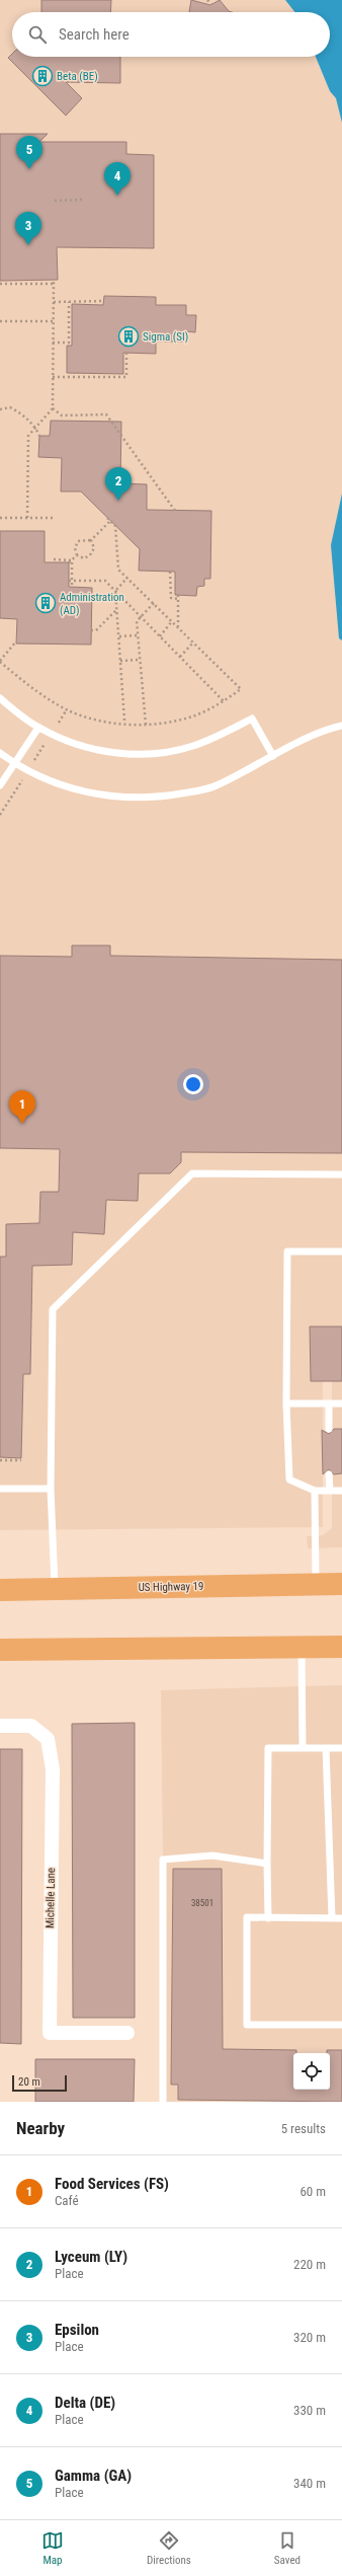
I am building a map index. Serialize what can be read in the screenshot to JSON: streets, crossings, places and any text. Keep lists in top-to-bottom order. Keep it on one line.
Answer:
{"streets":{"highway":["US Highway 19"],"street":["Michelle Lane"]},"places":{"building":["Beta (BE)","Sigma (SI)","Administration (AD)"]},"house_numbers":["38501"],"scale_bar":"20 m","page":{"search":"Search here","pins":["5","4","3","2","1"],"scale":"20 m","heading":["Nearby","5 results"],"list":[{"mark":"1","name":"Food Services (FS)","note":"Café","value":"60 m"},{"mark":"2","name":"Lyceum (LY)","note":"Place","value":"220 m"},{"mark":"3","name":"Epsilon","note":"Place","value":"320 m"},{"mark":"4","name":"Delta (DE)","note":"Place","value":"330 m"},{"mark":"5","name":"Gamma (GA)","note":"Place","value":"340 m"}],"nav":["Map","Directions","Saved"]}}
